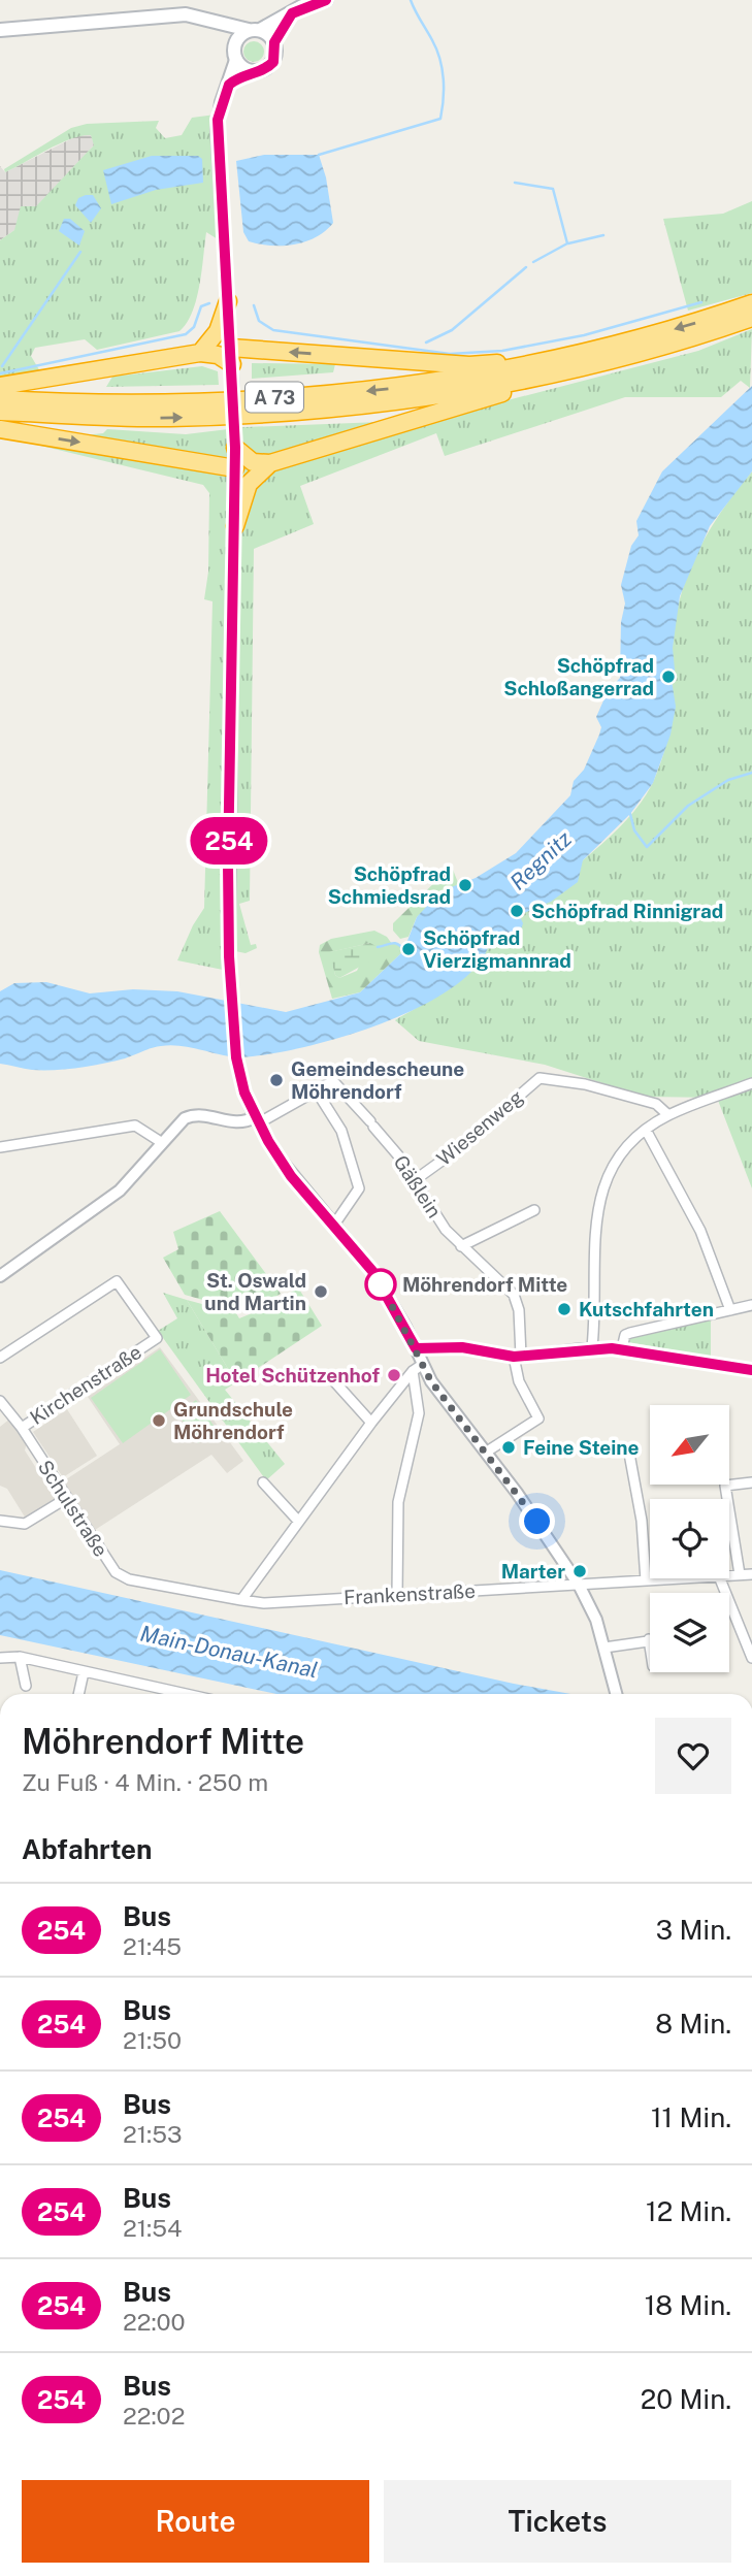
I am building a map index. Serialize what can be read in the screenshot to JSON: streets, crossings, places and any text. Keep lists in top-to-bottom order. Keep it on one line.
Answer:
{"streets":{"highway":["A 73"],"street":["Wiesenweg","Gäßlein","Kirchenstraße","Schulstraße","Frankenstraße"]},"crossings":[["Wiesenweg","Gäßlein"],["Kirchenstraße","Schulstraße"],["Schulstraße","Frankenstraße"]],"water":["Regnitz","Main-Donau-Kanal"],"places":["Schöpfrad Schloßangerrad","Schöpfrad Schmiedsrad","Schöpfrad Rinnigrad","Schöpfrad Vierzigmannrad","Gemeindescheune Möhrendorf","Möhrendorf Mitte","St. Oswald und Martin","Kutschfahrten","Hotel Schützenhof","Grundschule Möhrendorf","Feine Steine","Marter"],"lines":["bus line 254"],"north":"bottom left","page":{"on_map":"254","heading":[["Möhrendorf Mitte","Zu Fuß · 4 Min. · 250 m"],"Abfahrten"],"list":[{"mark":"254","name":"Bus","note":"21:45","value":"3 Min."},{"mark":"254","name":"Bus","note":"21:50","value":"8 Min."},{"mark":"254","name":"Bus","note":"21:53","value":"11 Min."},{"mark":"254","name":"Bus","note":"21:54","value":"12 Min."},{"mark":"254","name":"Bus","note":"22:00","value":"18 Min."},{"mark":"254","name":"Bus","note":"22:02","value":"20 Min."}],"buttons":["Route","Tickets"]}}
